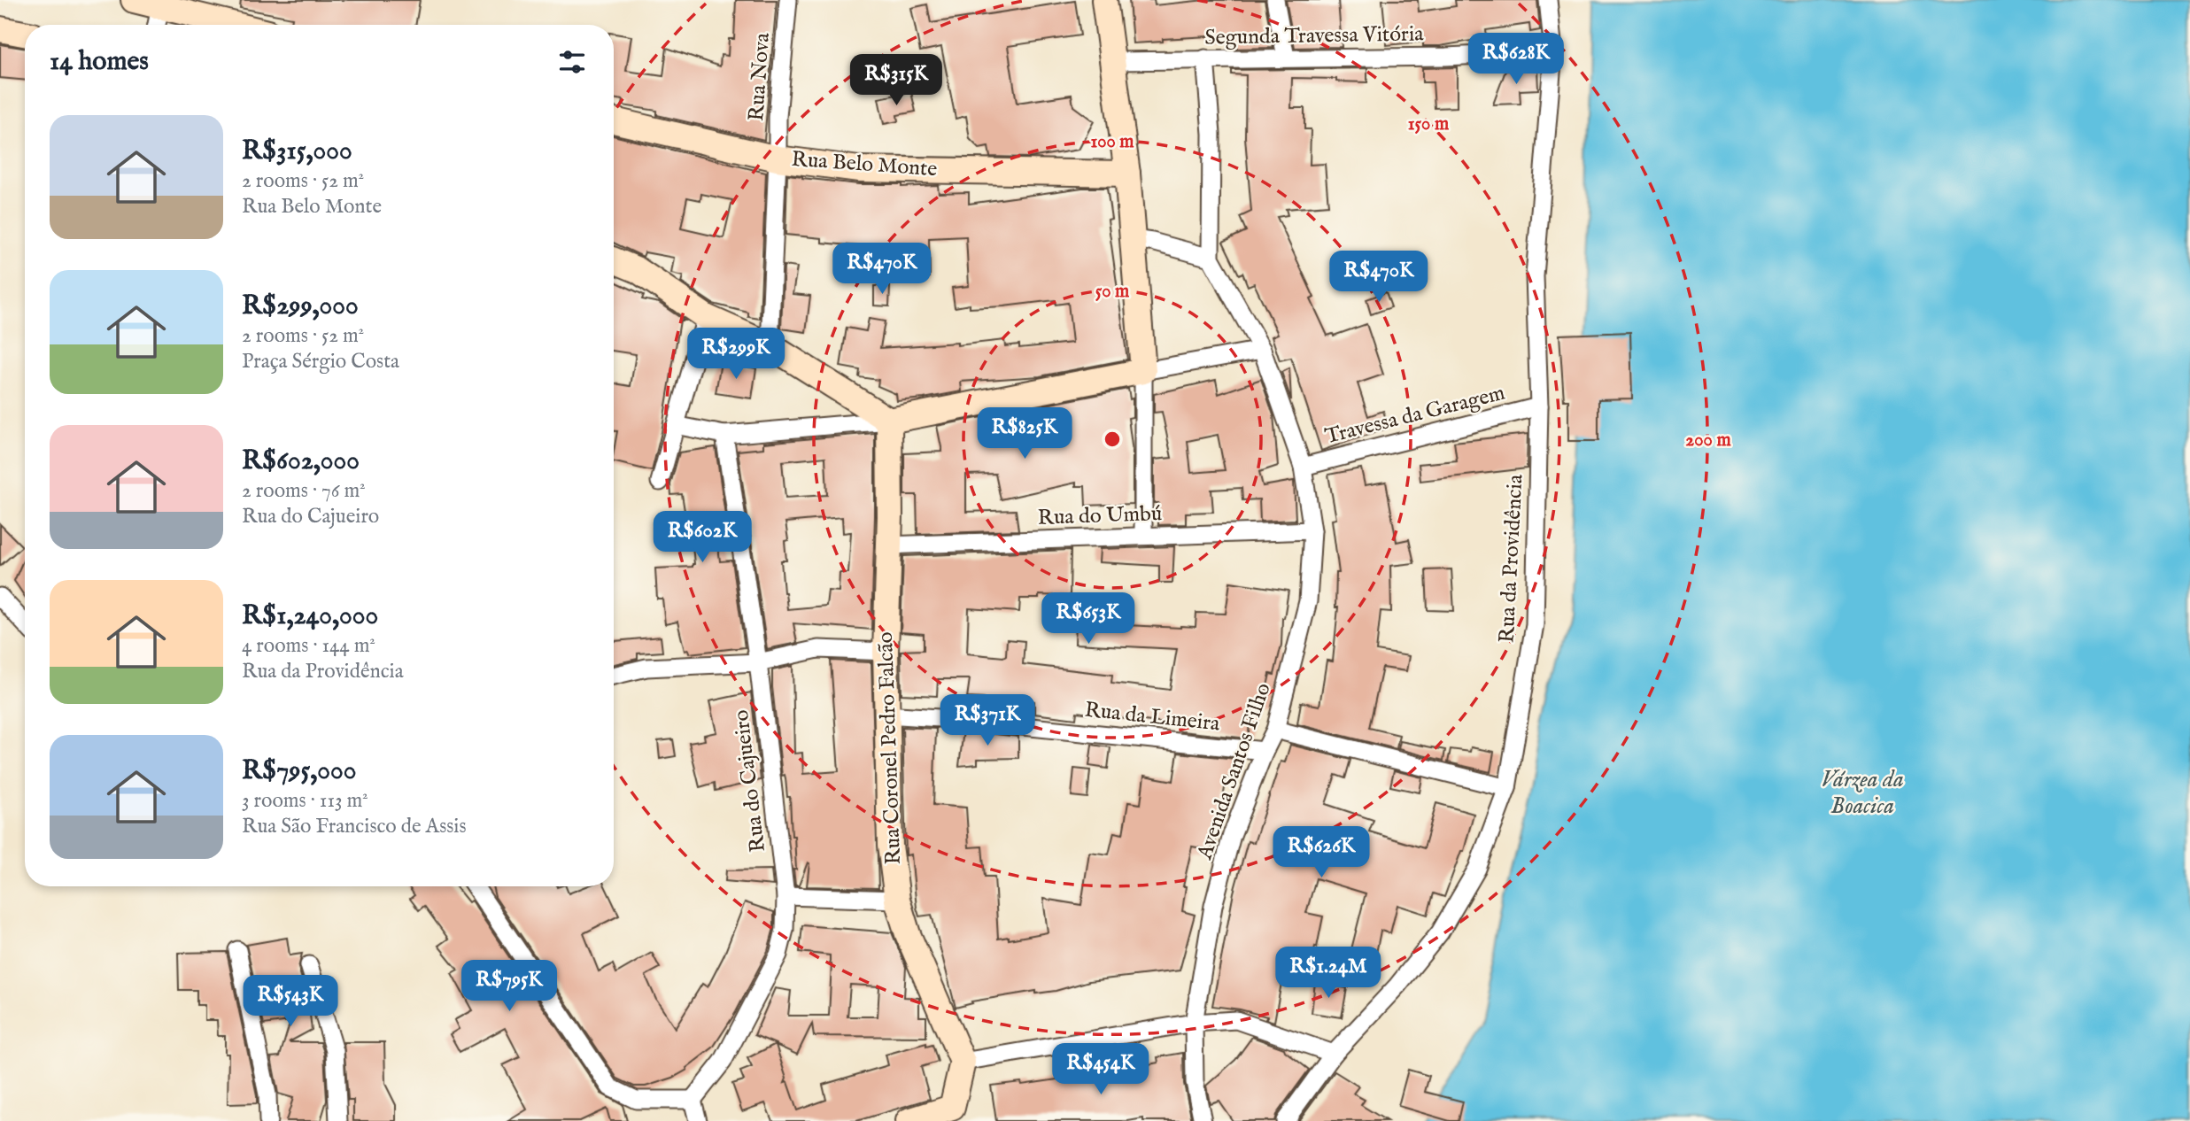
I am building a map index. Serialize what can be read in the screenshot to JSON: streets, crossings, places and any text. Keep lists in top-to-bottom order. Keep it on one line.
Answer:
{"streets":{"street":["Segunda Travessa Vitória","Rua Nova","Rua Belo Monte","Travessa da Garagem","Rua do Umbú","Rua da Providência","Rua da Limeira","Rua Coronel Pedro Falcão","Avenida Santos Filho","Rua do Cajueiro"]},"crossings":[["Segunda Travessa Vitória","Rua da Providência"],["Rua Nova","Rua Belo Monte"],["Travessa da Garagem","Rua da Providência"],["Travessa da Garagem","Avenida Santos Filho"],["Rua do Umbú","Rua Coronel Pedro Falcão"],["Rua do Umbú","Avenida Santos Filho"],["Rua da Limeira","Rua Coronel Pedro Falcão"],["Rua da Limeira","Avenida Santos Filho"]],"water":["Várzea da Boacica"],"page":{"heading":"14 homes","price":["R$628K","R$315K","R$470K","R$470K","R$299K","R$825K","R$602K","R$653K","R$371K","R$626K","R$1.24M","R$795K","R$543K","R$454K"],"list":[{"name":"R$315,000","note":"2 rooms · 52 m² · Rua Belo Monte"},{"name":"R$299,000","note":"2 rooms · 52 m² · Praça Sérgio Costa"},{"name":"R$602,000","note":"2 rooms · 76 m² · Rua do Cajueiro"},{"name":"R$1,240,000","note":"4 rooms · 144 m² · Rua da Providência"},{"name":"R$795,000","note":"3 rooms · 113 m² · Rua São Francisco de Assis"}]},"rings":["150 m","100 m","50 m","200 m"]}
